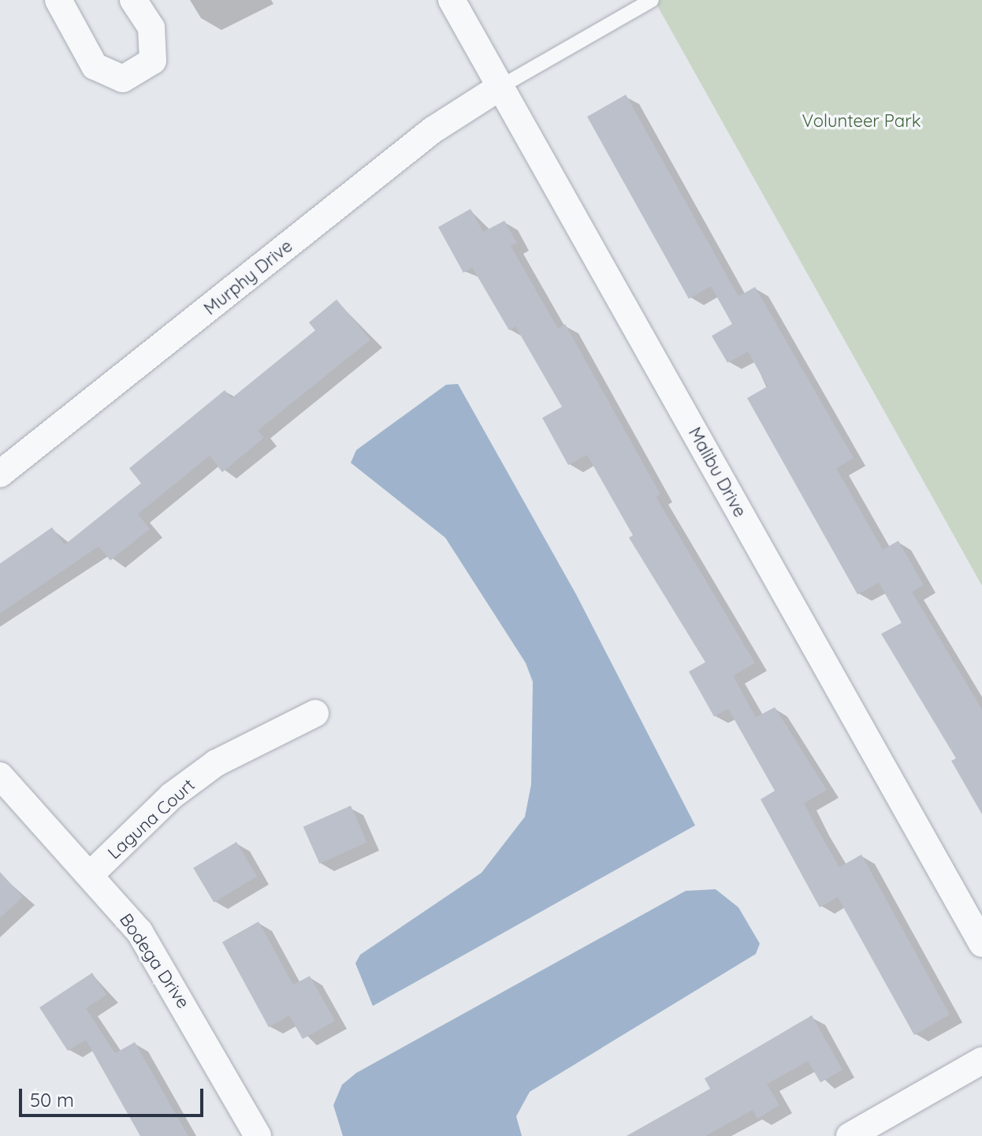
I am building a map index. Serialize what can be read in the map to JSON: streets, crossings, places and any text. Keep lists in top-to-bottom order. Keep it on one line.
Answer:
{"streets":{"street":["Murphy Drive","Malibu Drive","Laguna Court","Bodega Drive"]},"crossings":[["Murphy Drive","Malibu Drive"],["Laguna Court","Bodega Drive"]],"parks":["Volunteer Park"],"scale_bar":"50 m"}
